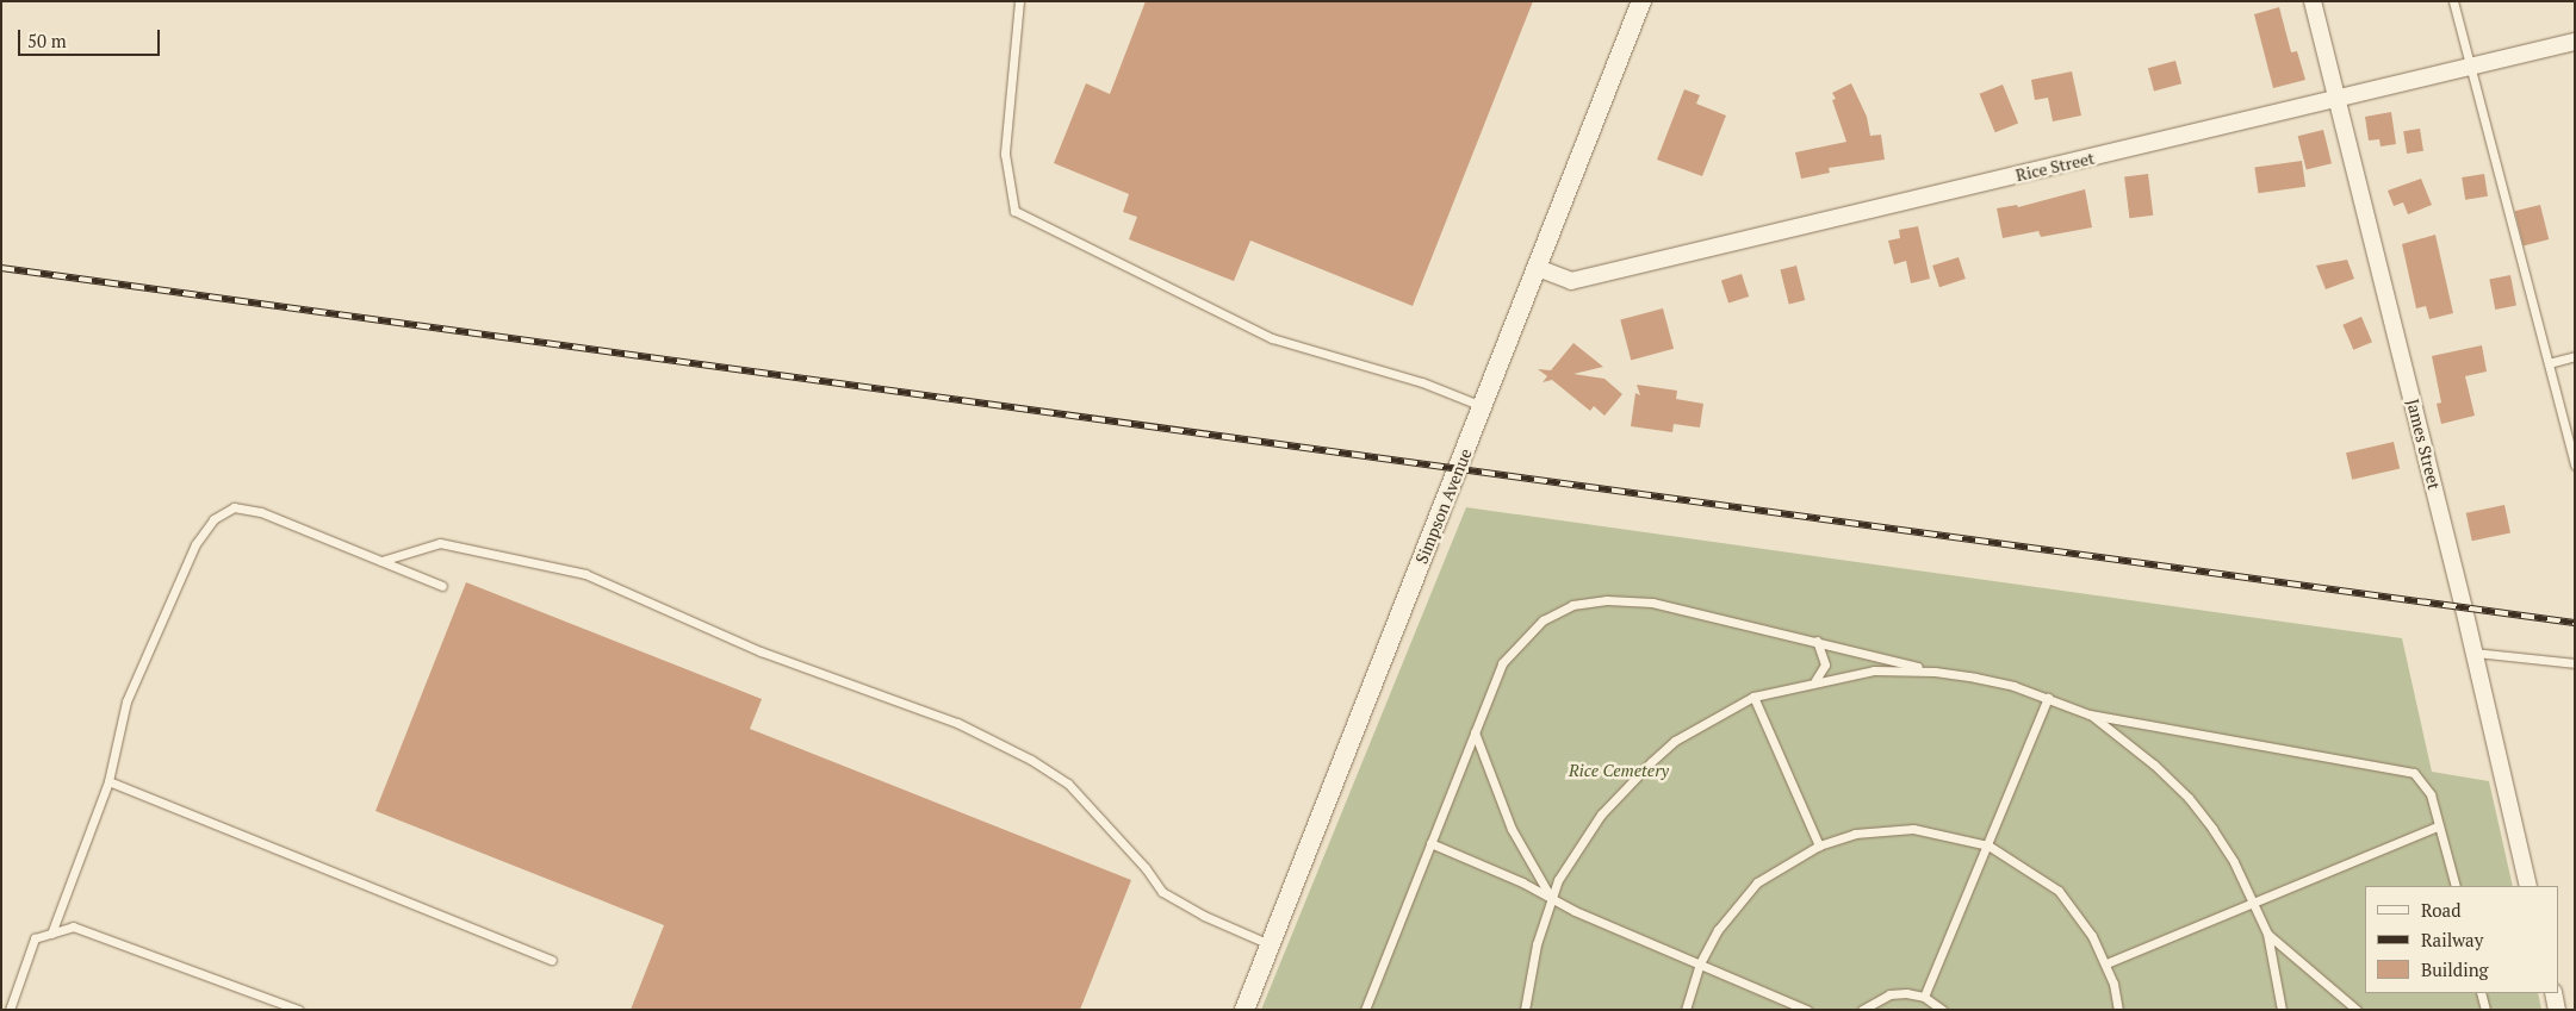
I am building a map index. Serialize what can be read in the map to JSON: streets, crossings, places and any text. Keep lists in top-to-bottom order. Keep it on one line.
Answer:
{"streets":{"street":["Rice Street","James Street","Simpson Avenue"]},"crossings":[["Rice Street","James Street"],["Rice Street","Simpson Avenue"]],"parks":["Rice Cemetery"],"legend":["Road","Railway","Building"],"scale_bar":"50 m"}
